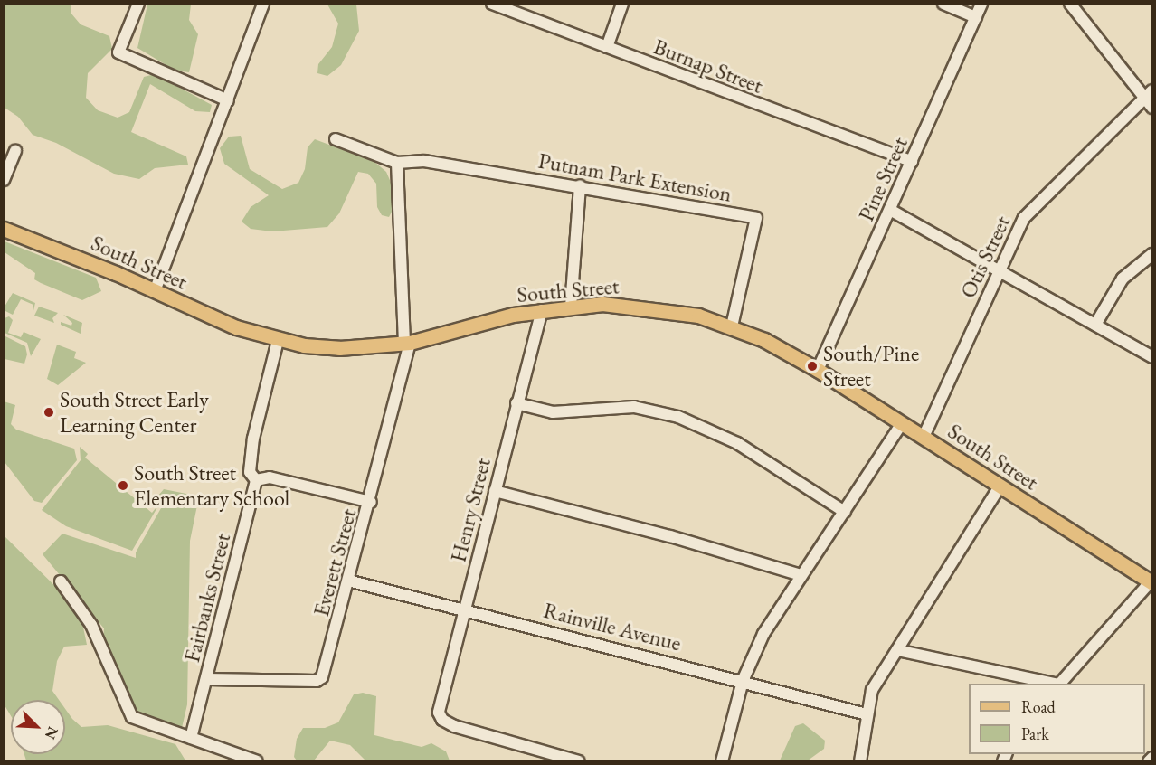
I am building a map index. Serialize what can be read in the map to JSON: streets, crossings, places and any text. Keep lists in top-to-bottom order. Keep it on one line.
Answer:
{"streets":{"main road":["South Street"],"street":["Burnap Street","Putnam Park Extension","Pine Street","Otis Street","Henry Street","Everett Street","Fairbanks Street","Rainville Avenue"]},"crossings":[["Burnap Street","Pine Street"],["Putnam Park Extension","South Street"],["Putnam Park Extension","Everett Street"],["Pine Street","South Street"],["Otis Street","South Street"],["South Street","Henry Street"],["South Street","Everett Street"],["South Street","Fairbanks Street"],["Henry Street","Rainville Avenue"],["Everett Street","Fairbanks Street"],["Everett Street","Rainville Avenue"]],"places":["South/Pine Street","South Street Early Learning Center","South Street Elementary School"],"legend":["Road","Park"],"north":"bottom right"}
